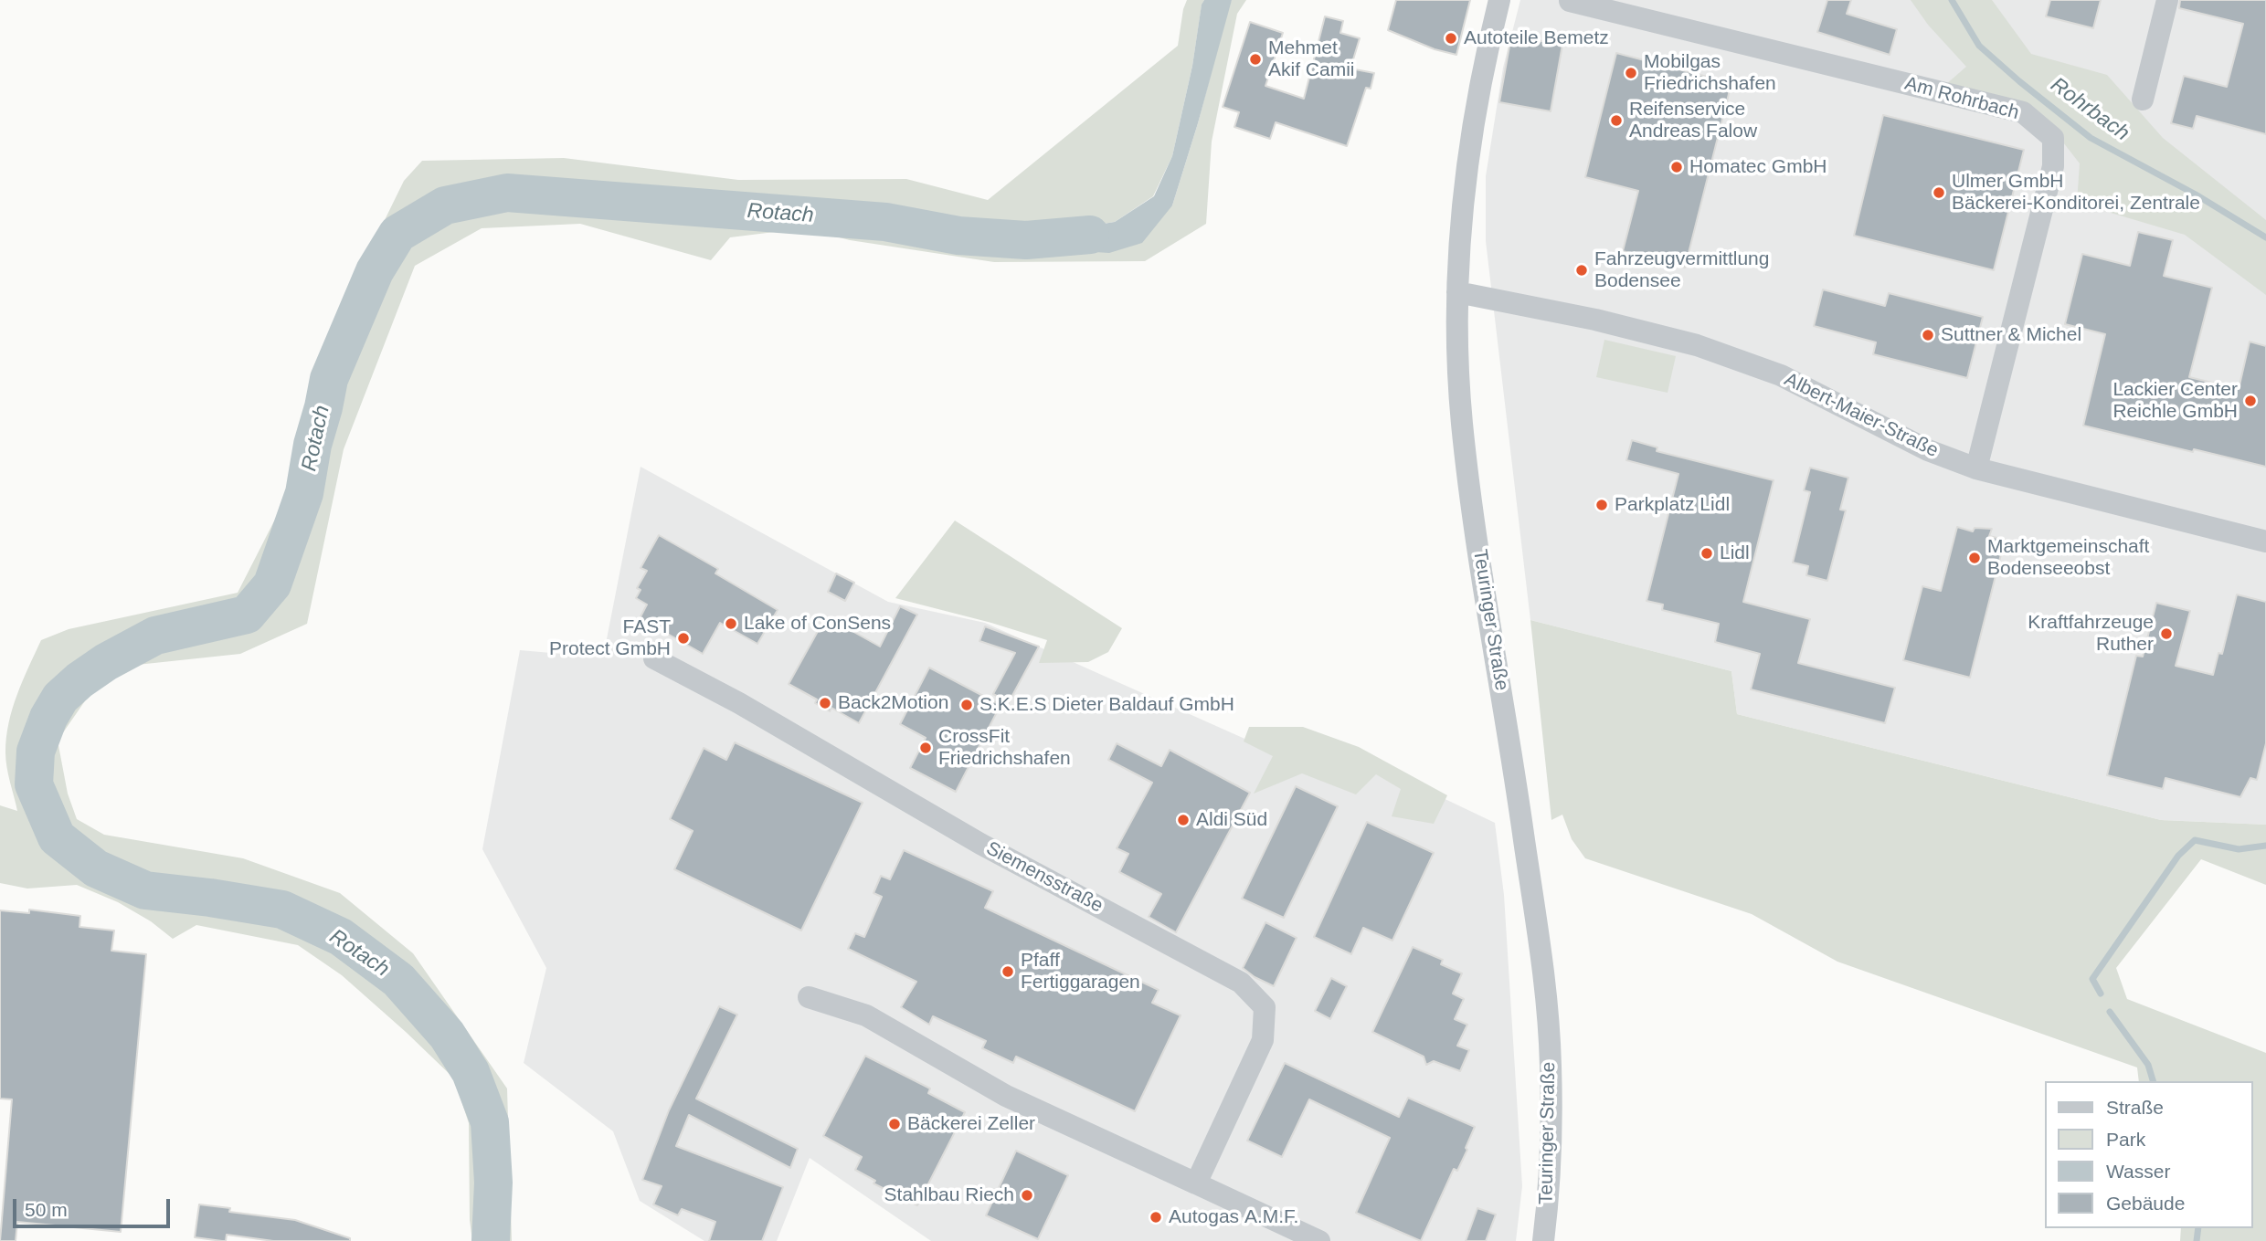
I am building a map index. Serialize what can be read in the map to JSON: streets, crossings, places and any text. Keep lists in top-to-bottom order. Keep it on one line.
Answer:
{"streets":{"street":["Am Rohrbach","Albert-Maier-Straße","Teuringer Straße","Siemensstraße"]},"crossings":[["Am Rohrbach","Albert-Maier-Straße"],["Albert-Maier-Straße","Teuringer Straße"]],"water":["Rohrbach","Rotach"],"places":["Autoteile Bemetz","Mehmet Akif Camii","Mobilgas Friedrichshafen","Reifenservice Andreas Falow","Homatec GmbH","Ulmer GmbH Bäckerei-Konditorei, Zentrale","Fahrzeugvermittlung Bodensee","Suttner & Michel","Lackier Center Reichle GmbH","Parkplatz Lidl","Lidl","Marktgemeinschaft Bodenseeobst","Lake of ConSens","Kraftfahrzeuge Ruther","FAST Protect GmbH","Back2Motion","S.K.E.S Dieter Baldauf GmbH","CrossFit Friedrichshafen","Aldi Süd","Pfaff Fertiggaragen","Bäckerei Zeller","Stahlbau Riech","Autogas A.M.F."],"legend":["Straße","Park","Wasser","Gebäude"],"scale_bar":"50 m"}
